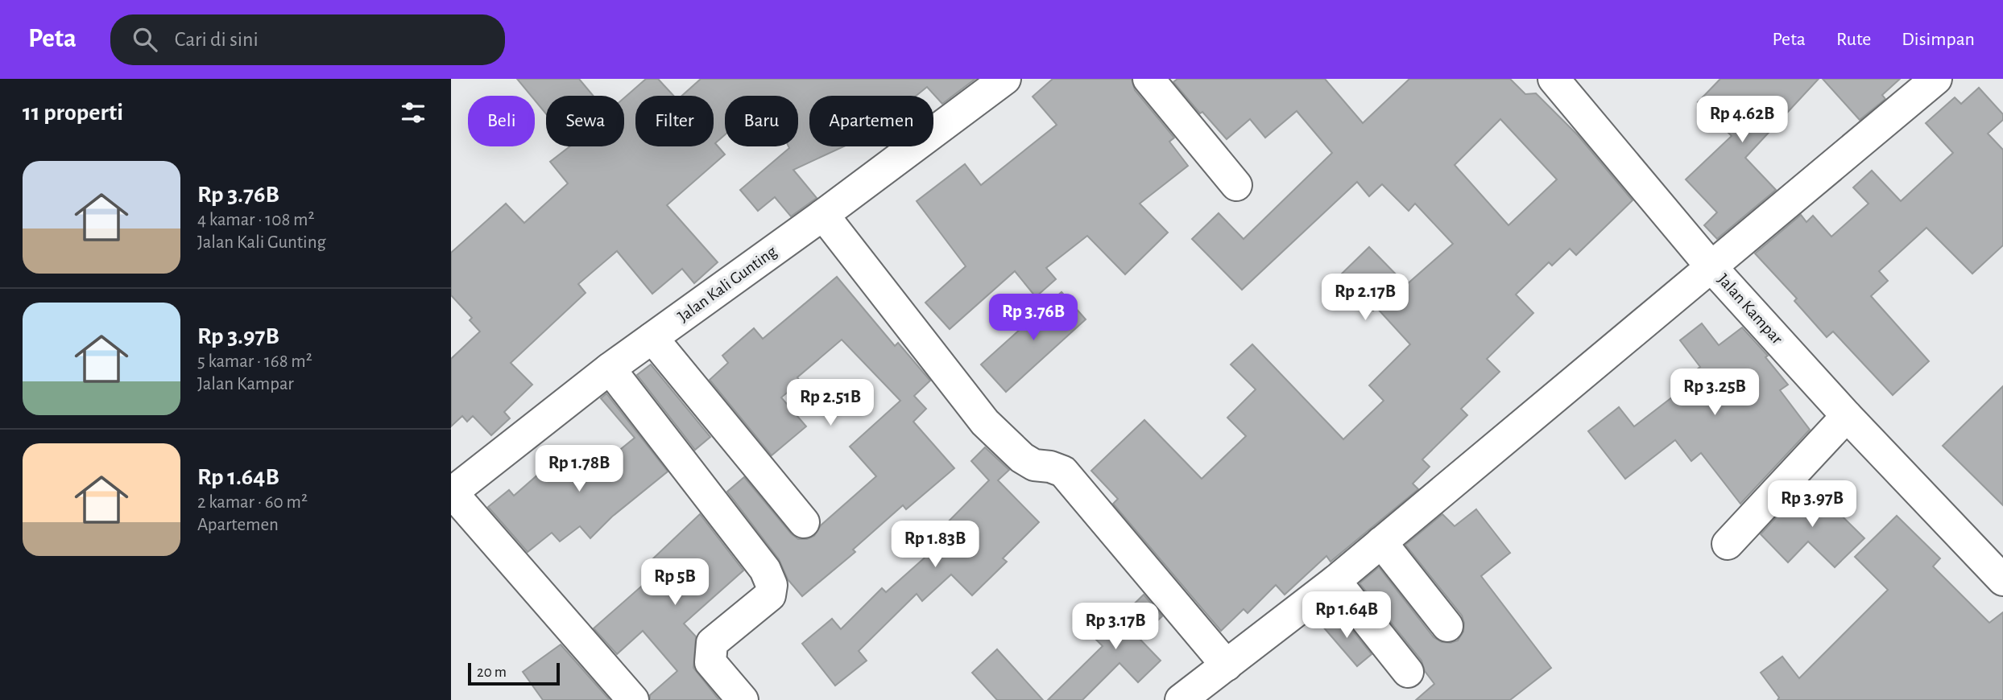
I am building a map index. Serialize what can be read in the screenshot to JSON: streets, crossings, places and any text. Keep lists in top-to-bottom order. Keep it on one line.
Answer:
{"streets":{"street":["Jalan Kali Gunting","Jalan Kampar"]},"scale_bar":"20 m","page":{"header":"Peta","search":"Cari di sini","nav":["Peta","Rute","Disimpan"],"heading":"11 properti","price":["Rp 4.62B","Rp 2.17B","Rp 3.76B","Rp 3.25B","Rp 2.51B","Rp 1.78B","Rp 3.97B","Rp 1.83B","Rp 5B","Rp 1.64B","Rp 3.17B"],"chip":["Beli","Sewa","Filter","Baru","Apartemen"],"list":[{"name":"Rp 3.76B","note":"4 kamar · 108 m² · Jalan Kali Gunting"},{"name":"Rp 3.97B","note":"5 kamar · 168 m² · Jalan Kampar"},{"name":"Rp 1.64B","note":"2 kamar · 60 m² · Apartemen"}],"scale":"20 m"}}
